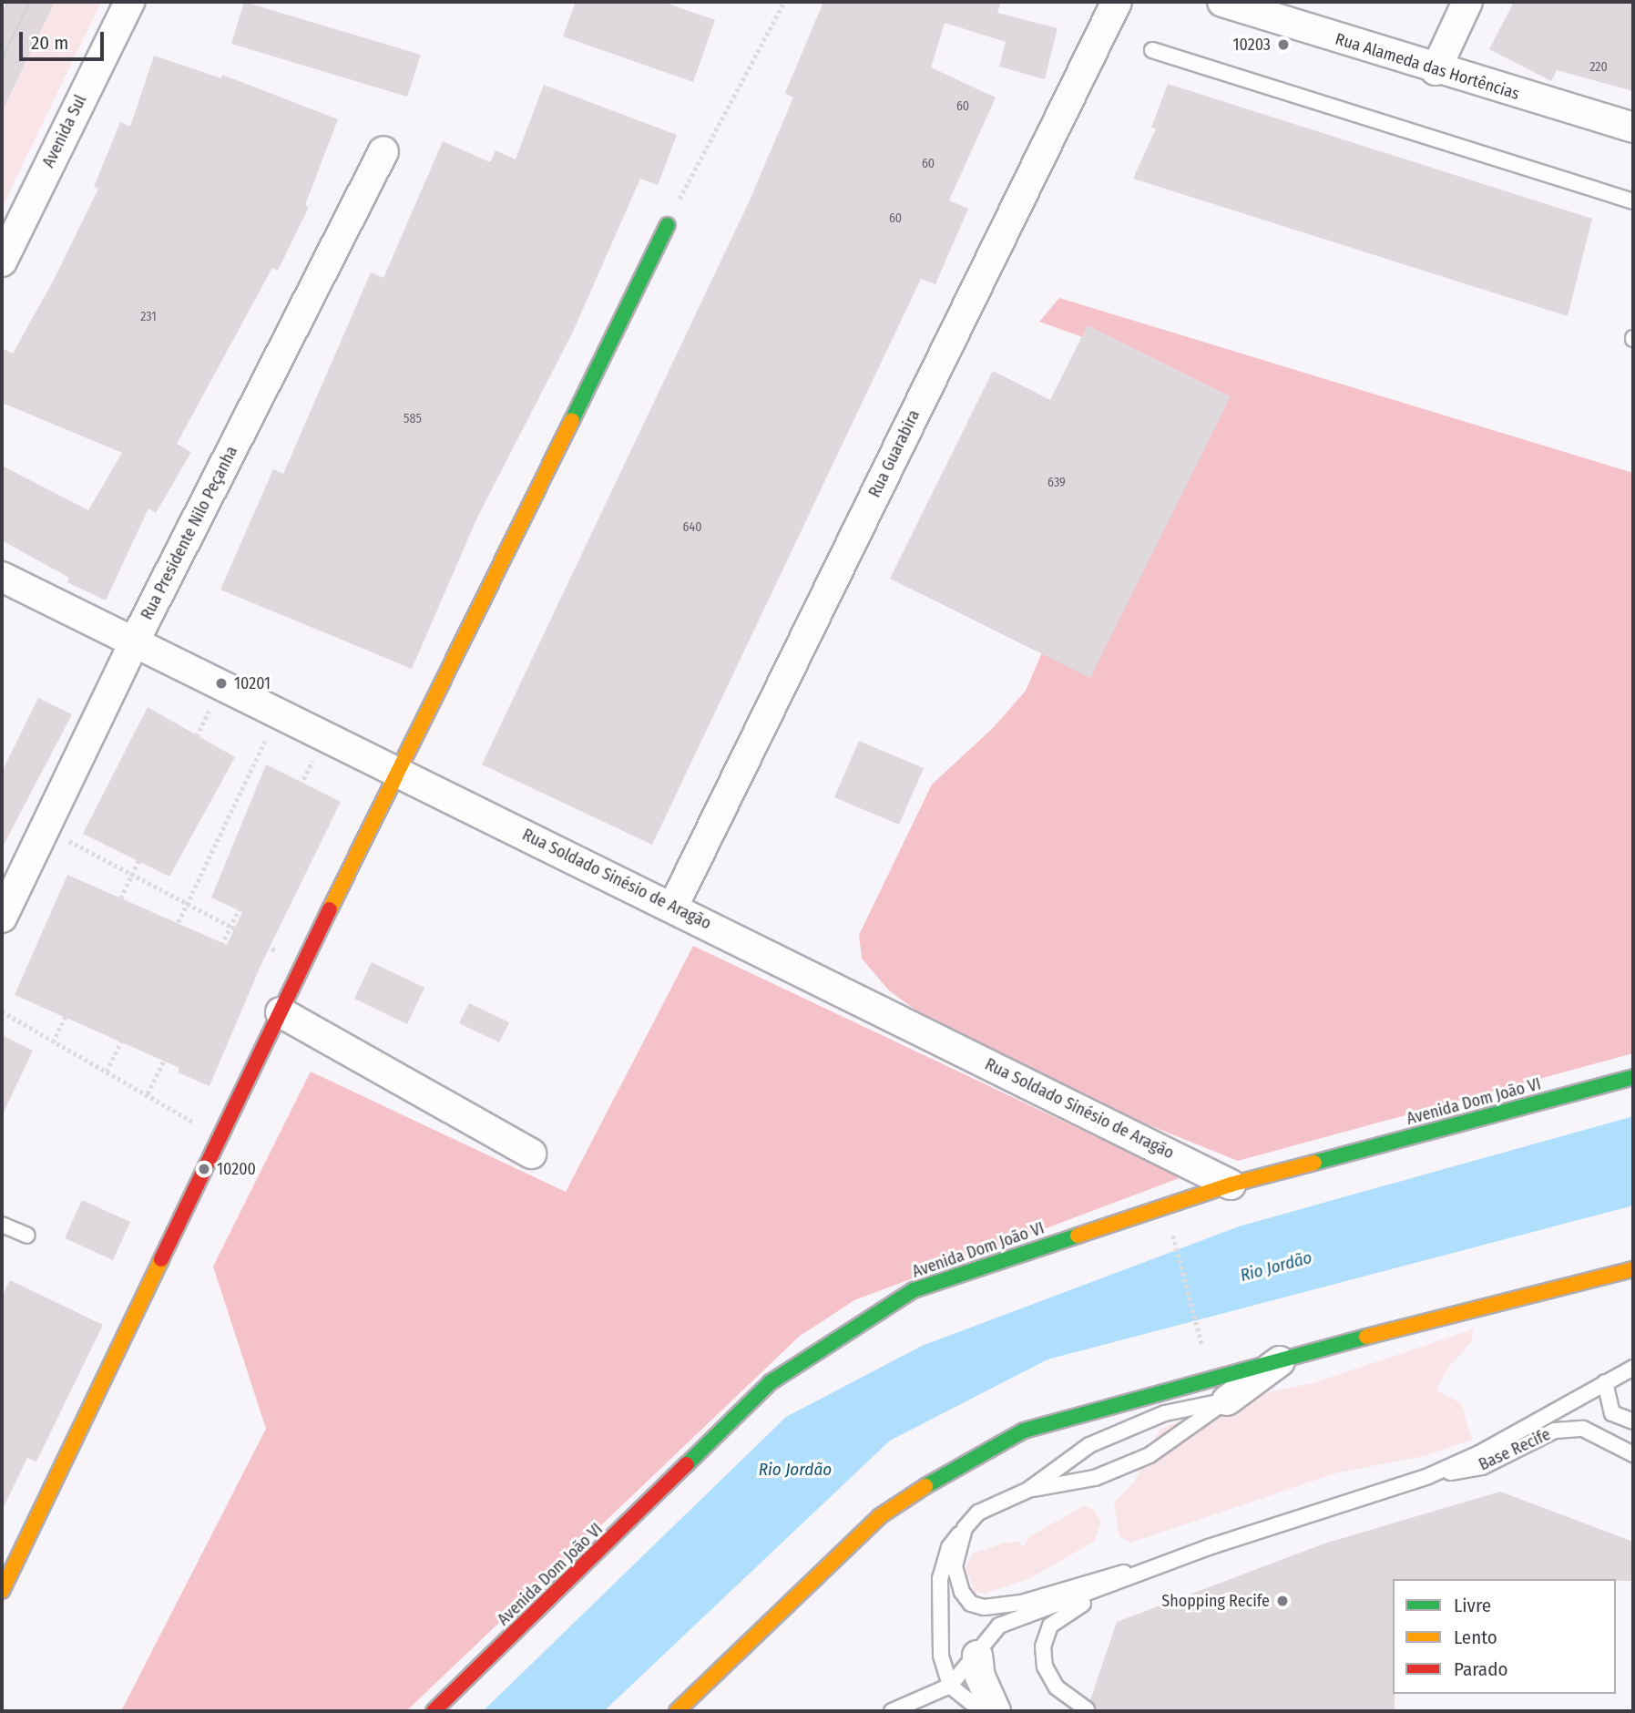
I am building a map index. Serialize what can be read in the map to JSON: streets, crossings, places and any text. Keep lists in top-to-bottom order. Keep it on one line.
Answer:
{"streets":{"main road":["Avenida Dom João VI"],"street":["Rua Alameda das Hortências","Avenida Sul","Rua Guarabira","Rua Presidente Nilo Peçanha","Rua Soldado Sinésio de Aragão"],"lane":["Base Recife"]},"crossings":[["Rua Guarabira","Rua Soldado Sinésio de Aragão"],["Rua Presidente Nilo Peçanha","Rua Soldado Sinésio de Aragão"],["Rua Soldado Sinésio de Aragão","Avenida Dom João VI"]],"water":["Rio Jordão"],"places":["10203","10201","10200","Shopping Recife"],"house_numbers":["220","60","60","60","231","585","639","640"],"legend":["Livre","Lento","Parado"],"scale_bar":"20 m"}
